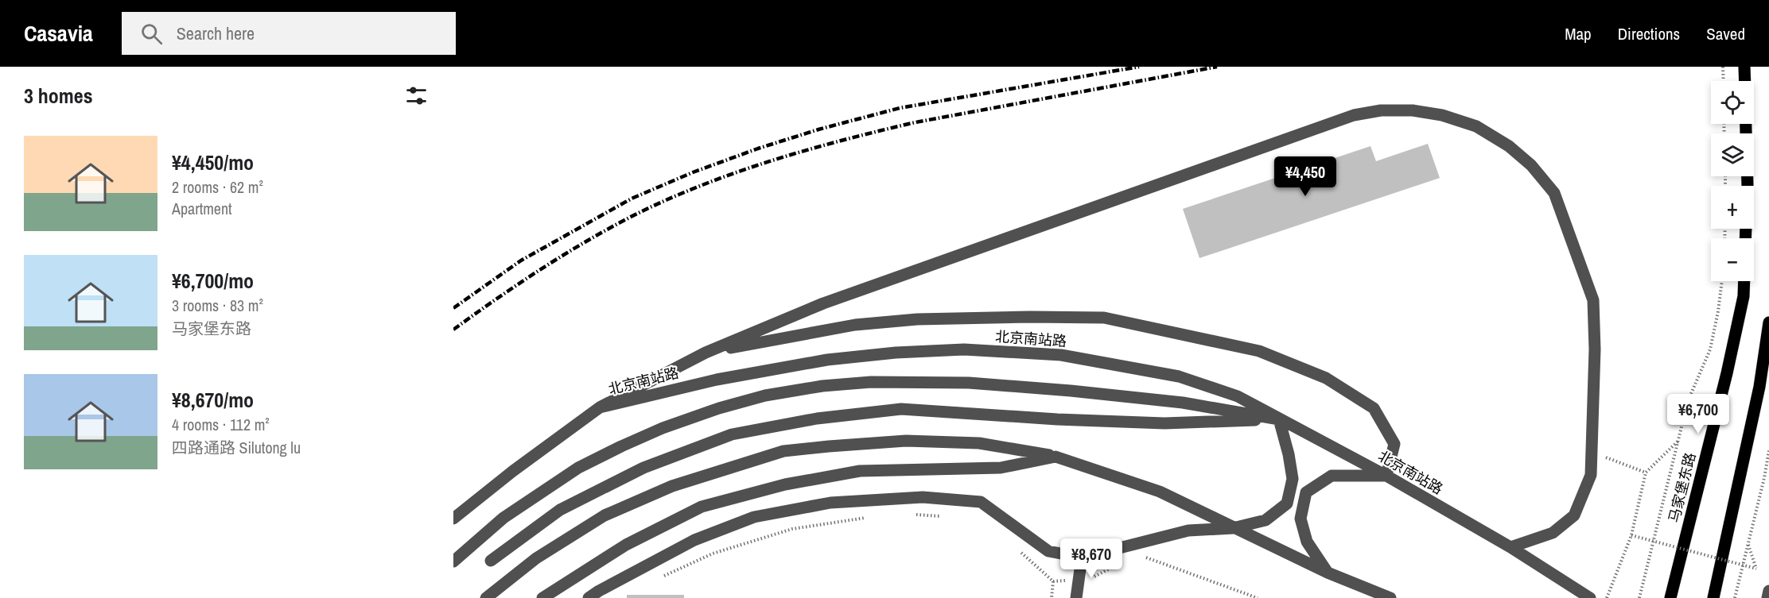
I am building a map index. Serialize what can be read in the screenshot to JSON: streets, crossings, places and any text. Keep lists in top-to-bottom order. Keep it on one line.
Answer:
{"streets":{"main road":["马家堡东路"],"street":["北京南站路"]},"page":{"header":"Casavia","search":"Search here","nav":["Map","Directions","Saved"],"heading":"3 homes","map_buttons":["+","−"],"list":[{"name":"¥4,450/mo","note":"2 rooms · 62 m² · Apartment"},{"name":"¥6,700/mo","note":"3 rooms · 83 m² · 马家堡东路"},{"name":"¥8,670/mo","note":"4 rooms · 112 m² · 四路通路 Silutong lu"}],"price":["¥4,450","¥6,700","¥8,670"]}}
